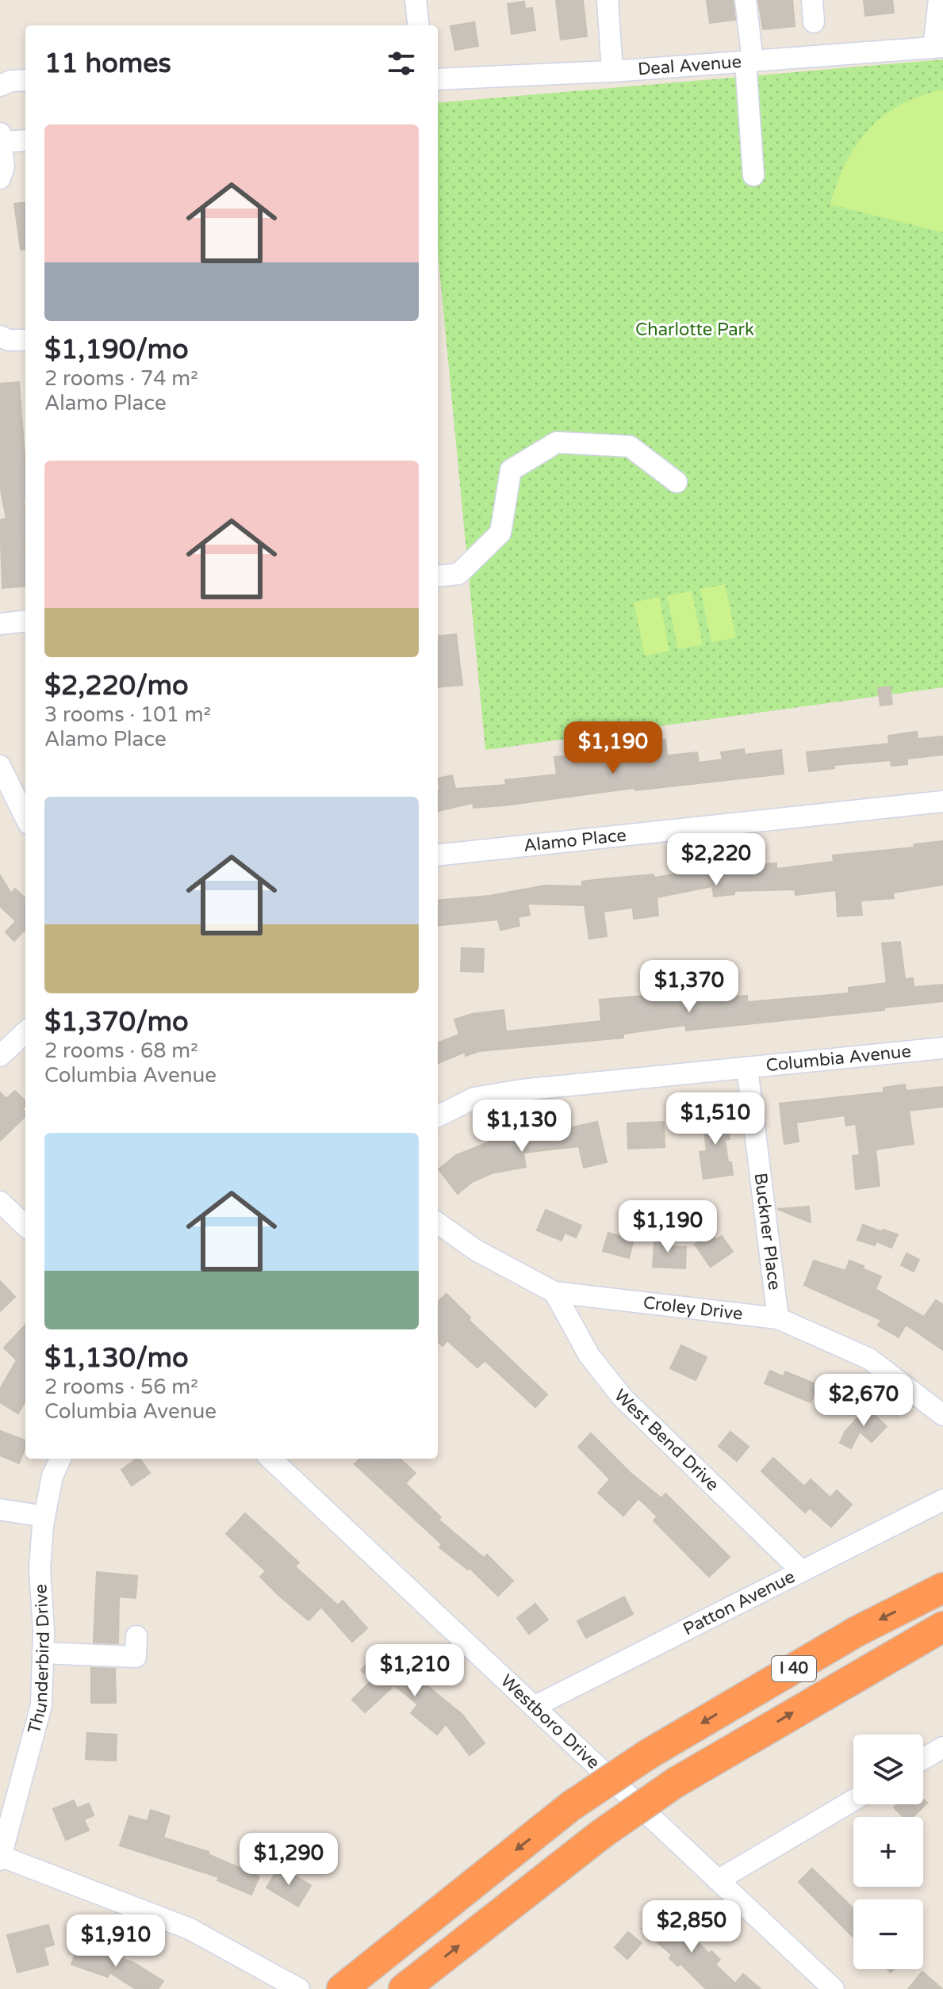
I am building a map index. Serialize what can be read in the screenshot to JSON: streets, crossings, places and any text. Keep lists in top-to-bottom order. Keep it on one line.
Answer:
{"streets":{"highway":["I 40"],"street":["Deal Avenue","Alamo Place","Columbia Avenue","Buckner Place","Croley Drive","West Bend Drive","Patton Avenue","Thunderbird Drive","Westboro Drive"]},"crossings":[["Columbia Avenue","Buckner Place"],["Buckner Place","Croley Drive"],["Croley Drive","West Bend Drive"],["West Bend Drive","Patton Avenue"],["Patton Avenue","Westboro Drive"]],"parks":["Charlotte Park"],"page":{"heading":"11 homes","list":[{"name":"$1,190/mo","note":"2 rooms · 74 m² · Alamo Place"},{"name":"$2,220/mo","note":"3 rooms · 101 m² · Alamo Place"},{"name":"$1,370/mo","note":"2 rooms · 68 m² · Columbia Avenue"},{"name":"$1,130/mo","note":"2 rooms · 56 m² · Columbia Avenue"}],"price":["$1,190","$2,220","$1,370","$1,510","$1,130","$1,190","$2,670","$1,210","$1,290","$2,850","$1,910"],"map_buttons":["+","−"]}}
